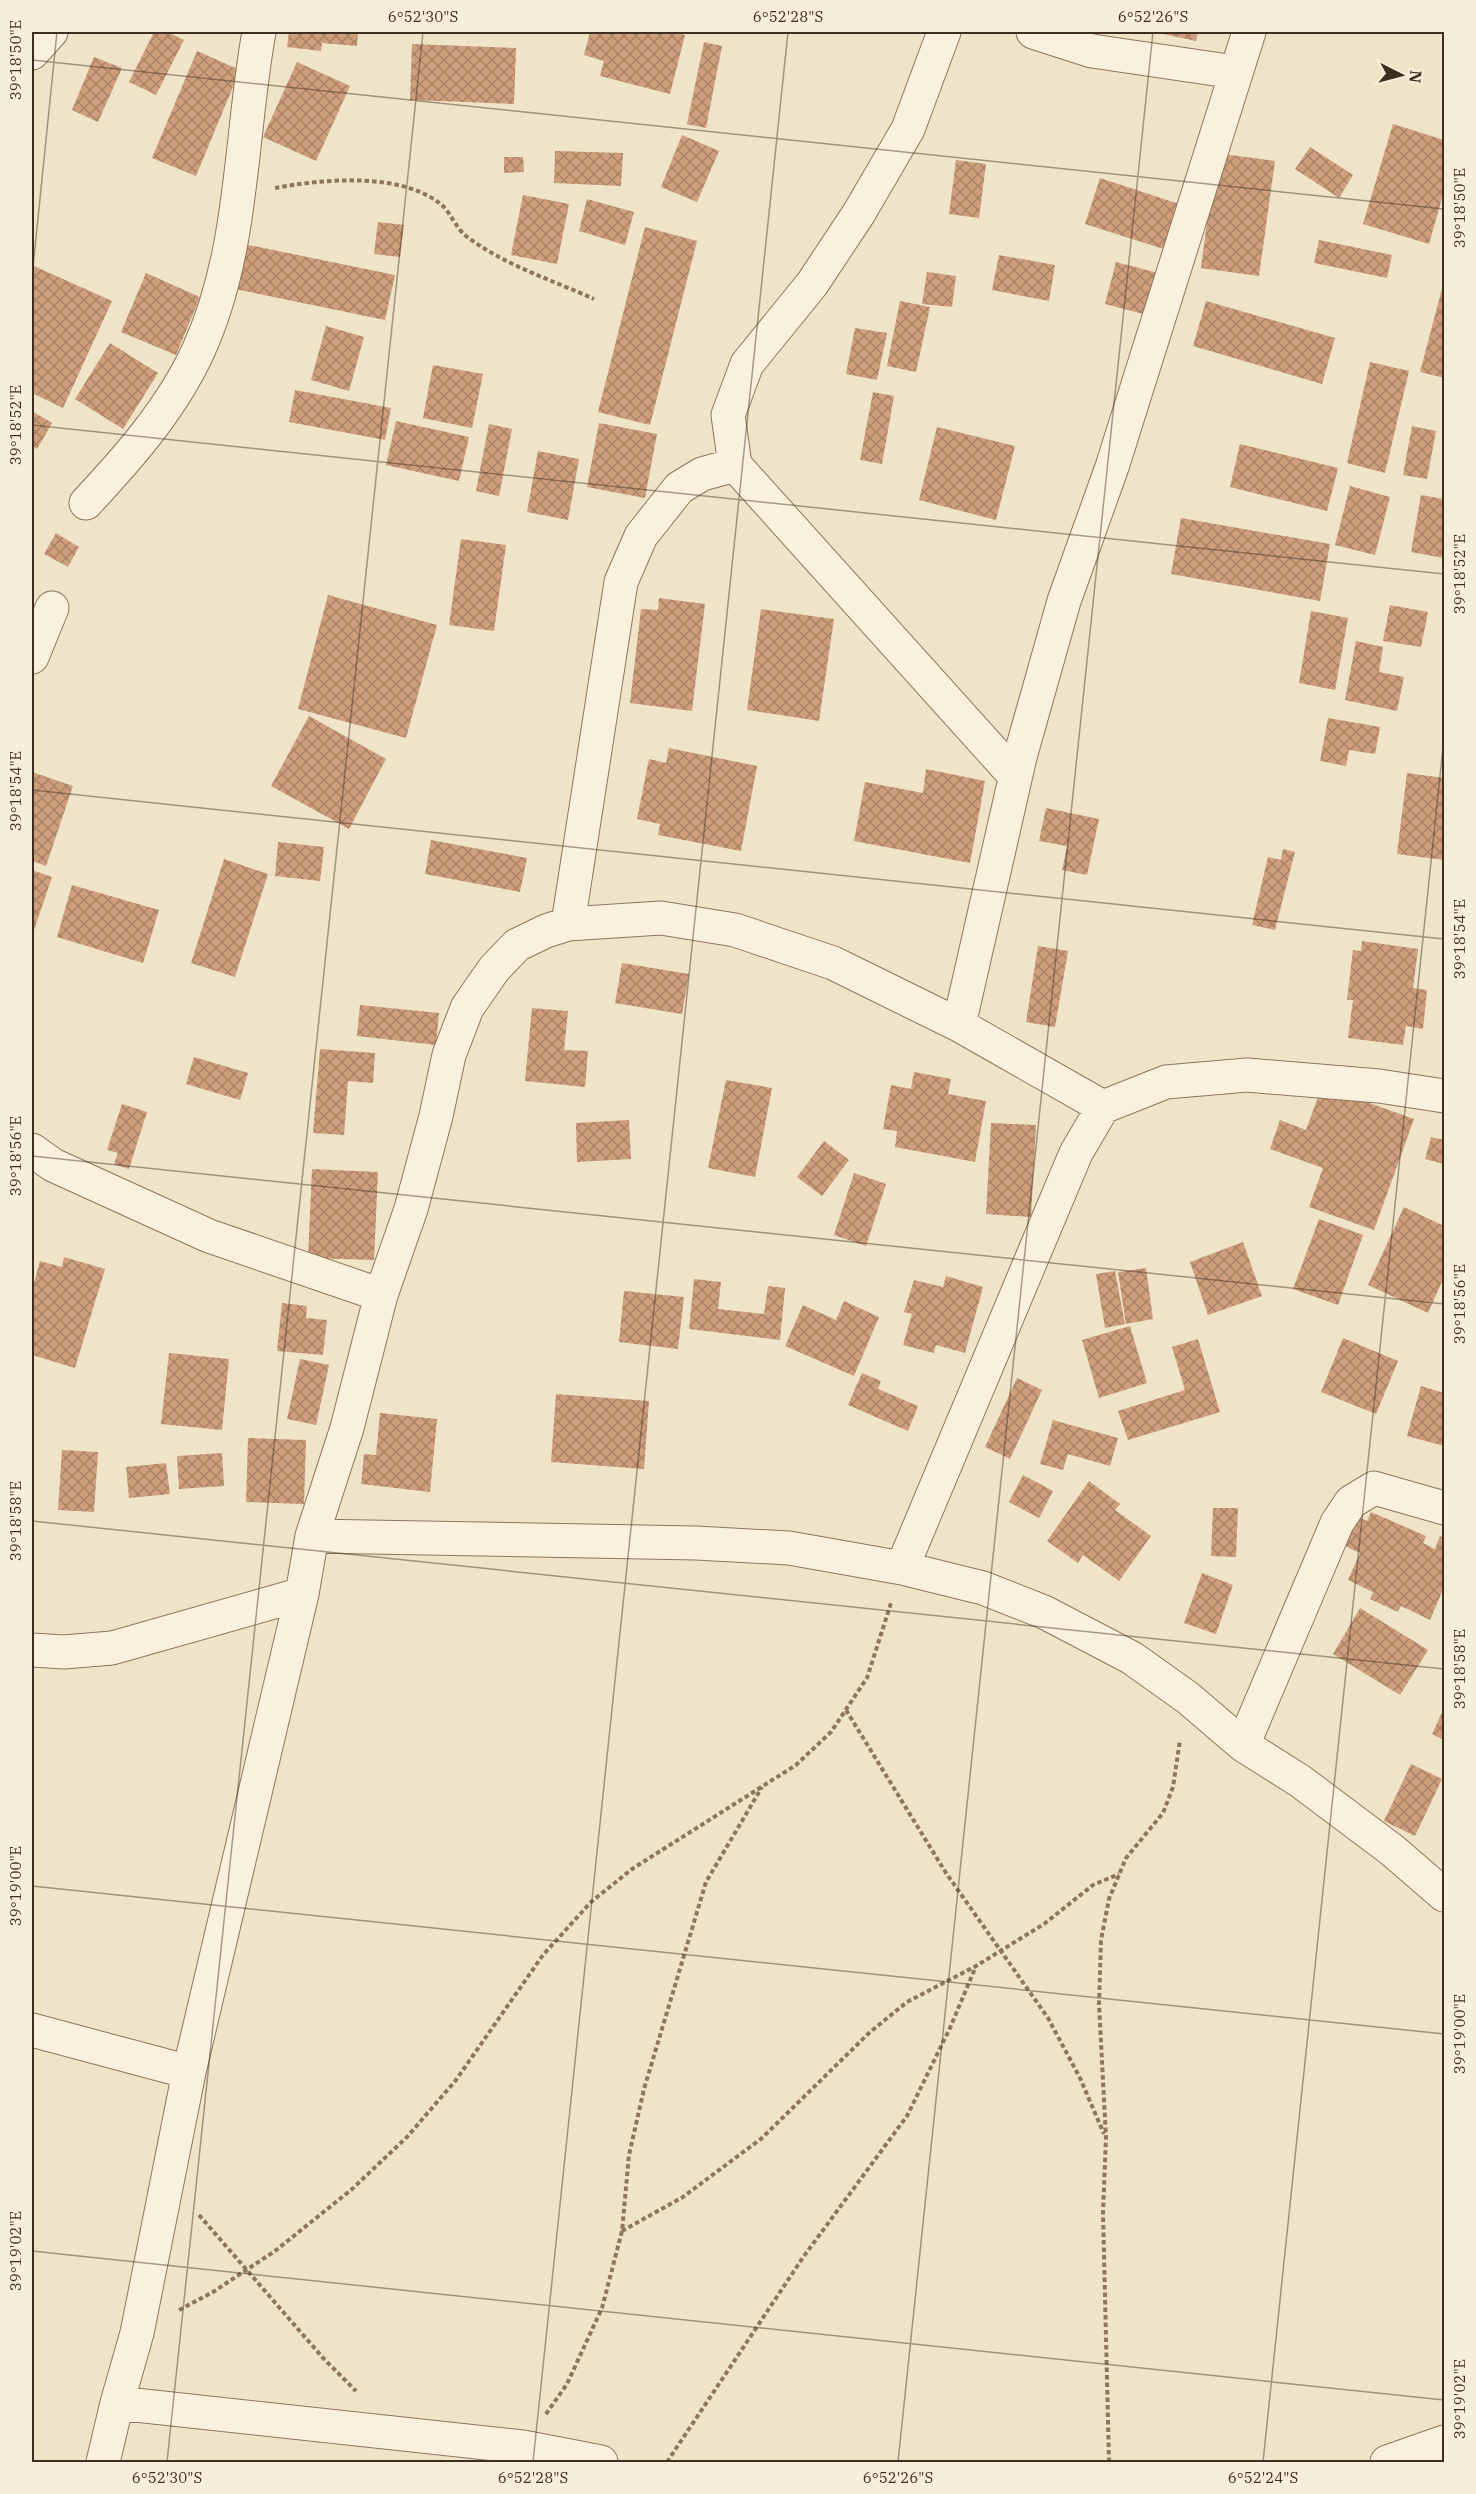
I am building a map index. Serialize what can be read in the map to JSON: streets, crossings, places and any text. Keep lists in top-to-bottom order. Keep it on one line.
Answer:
{"north":"right","coordinates":["6°52'30\"S","6°52'28\"S","6°52'26\"S","39°18'50\"E","39°18'52\"E","39°18'54\"E","39°18'56\"E","39°18'58\"E","39°19'00\"E","39°19'02\"E","6°52'24\"S"]}
